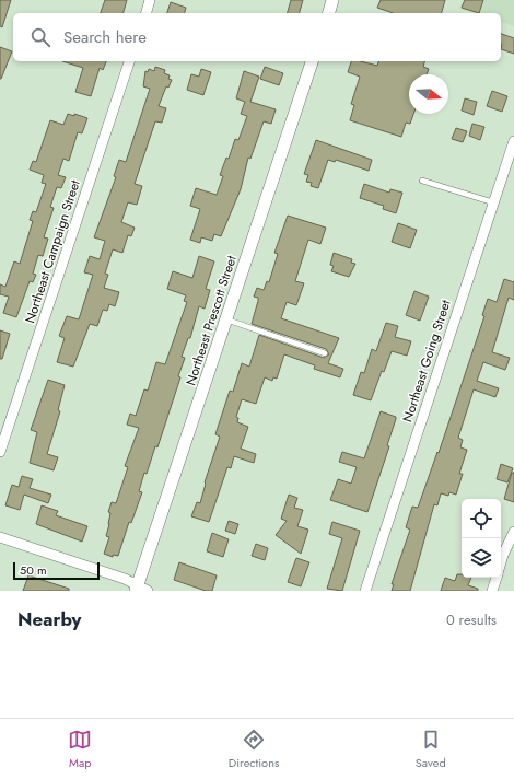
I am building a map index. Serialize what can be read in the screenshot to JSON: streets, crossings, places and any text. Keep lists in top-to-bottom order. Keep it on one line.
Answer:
{"streets":{"street":["Northeast Campaign Street","Northeast Prescott Street","Northeast Going Street"]},"scale_bar":"50 m","north":"right","page":{"search":"Search here","scale":"50 m","heading":["Nearby","0 results"],"nav":["Map","Directions","Saved"]}}
